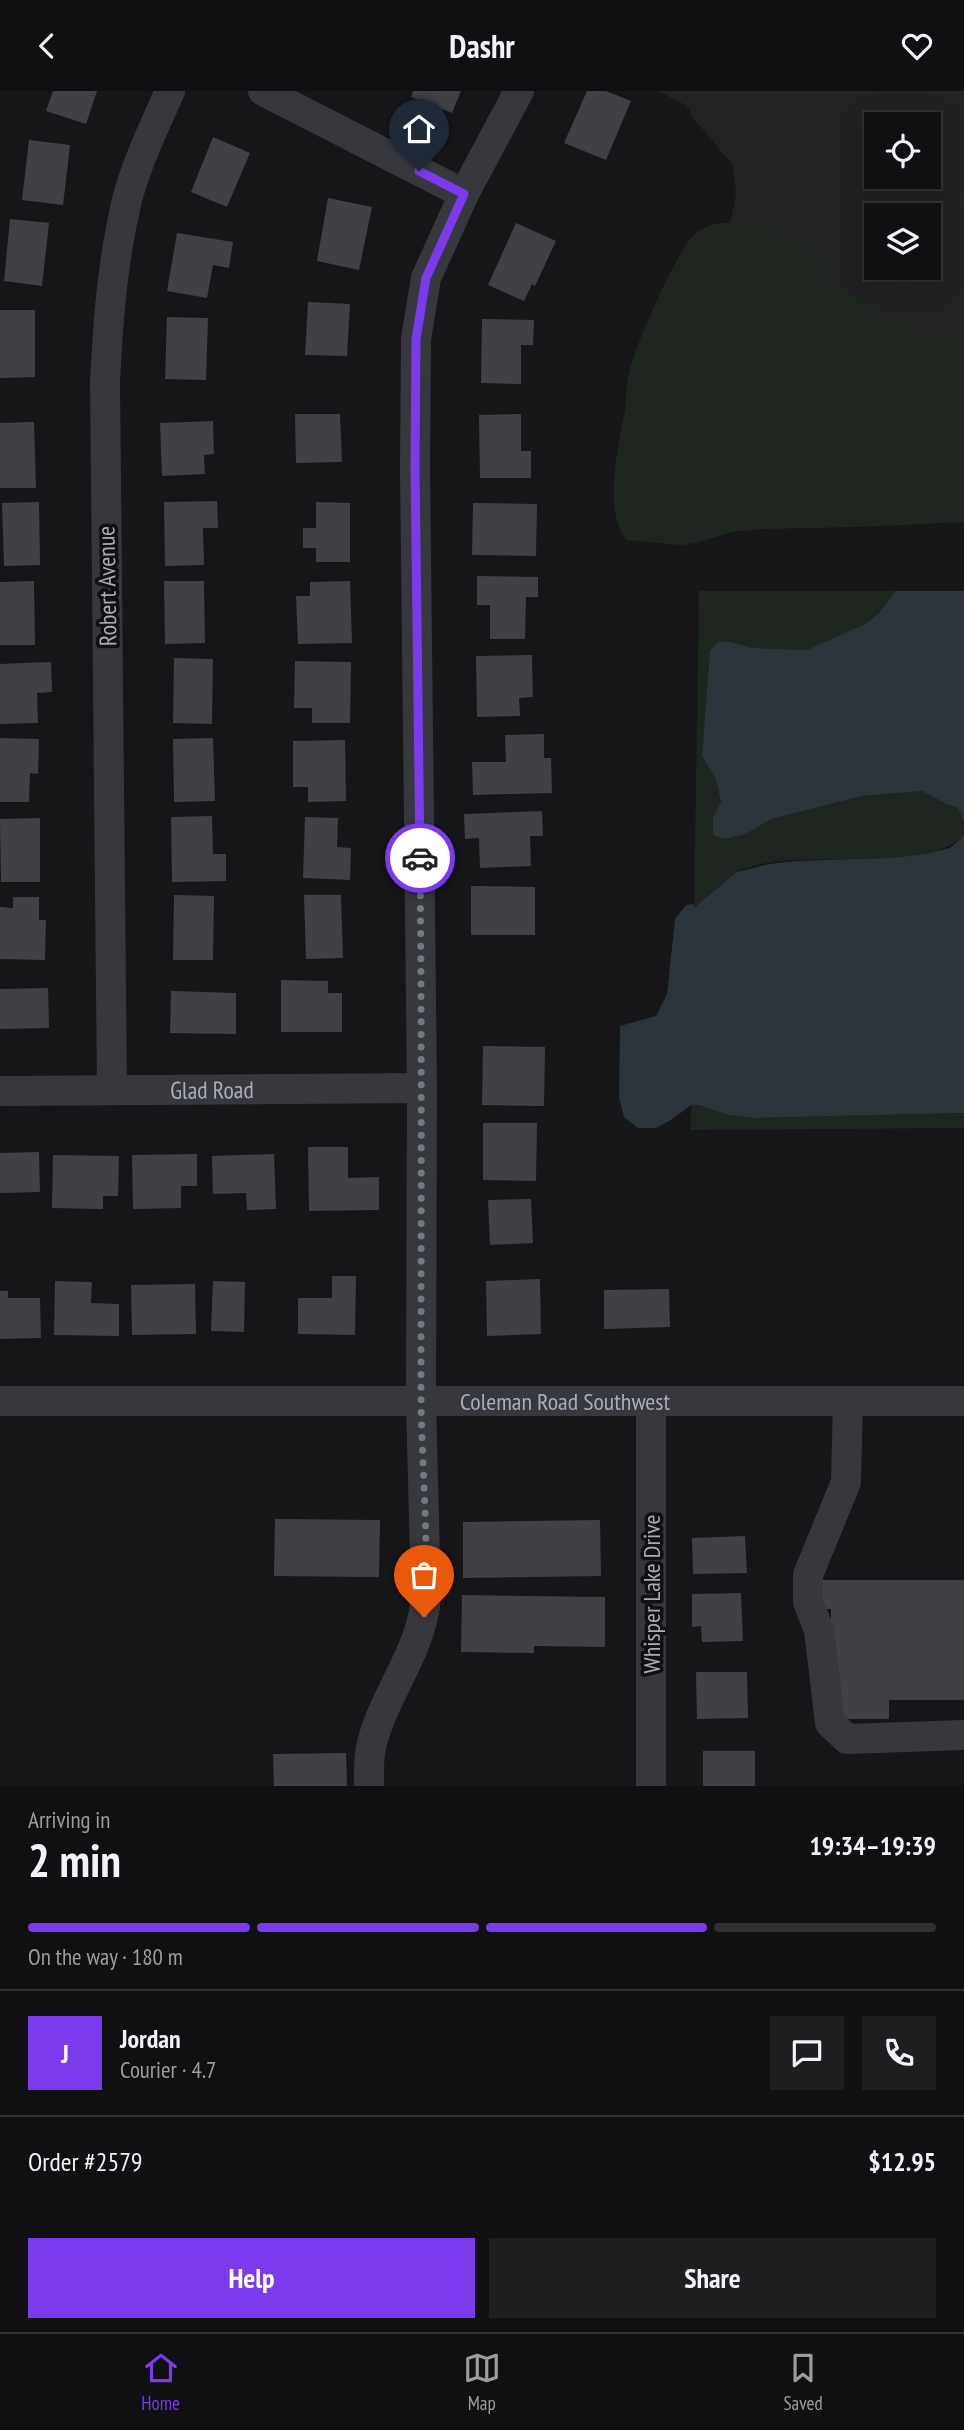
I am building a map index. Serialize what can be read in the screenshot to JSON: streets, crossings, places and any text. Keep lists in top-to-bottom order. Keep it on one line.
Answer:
{"streets":{"street":["Robert Avenue","Glad Road","Coleman Road Southwest","Whisper Lake Drive"]},"crossings":[["Robert Avenue","Glad Road"],["Coleman Road Southwest","Whisper Lake Drive"]],"page":{"header":"Dashr","heading":["2 min","Arriving in","19:34–19:39"],"panel":["Jordan","Courier · 4.7","Order #2579","$12.95"],"bar":"On the way · 180 m","round":"J","buttons":["Help","Share"],"tabs":["Home","Map","Saved"]}}
